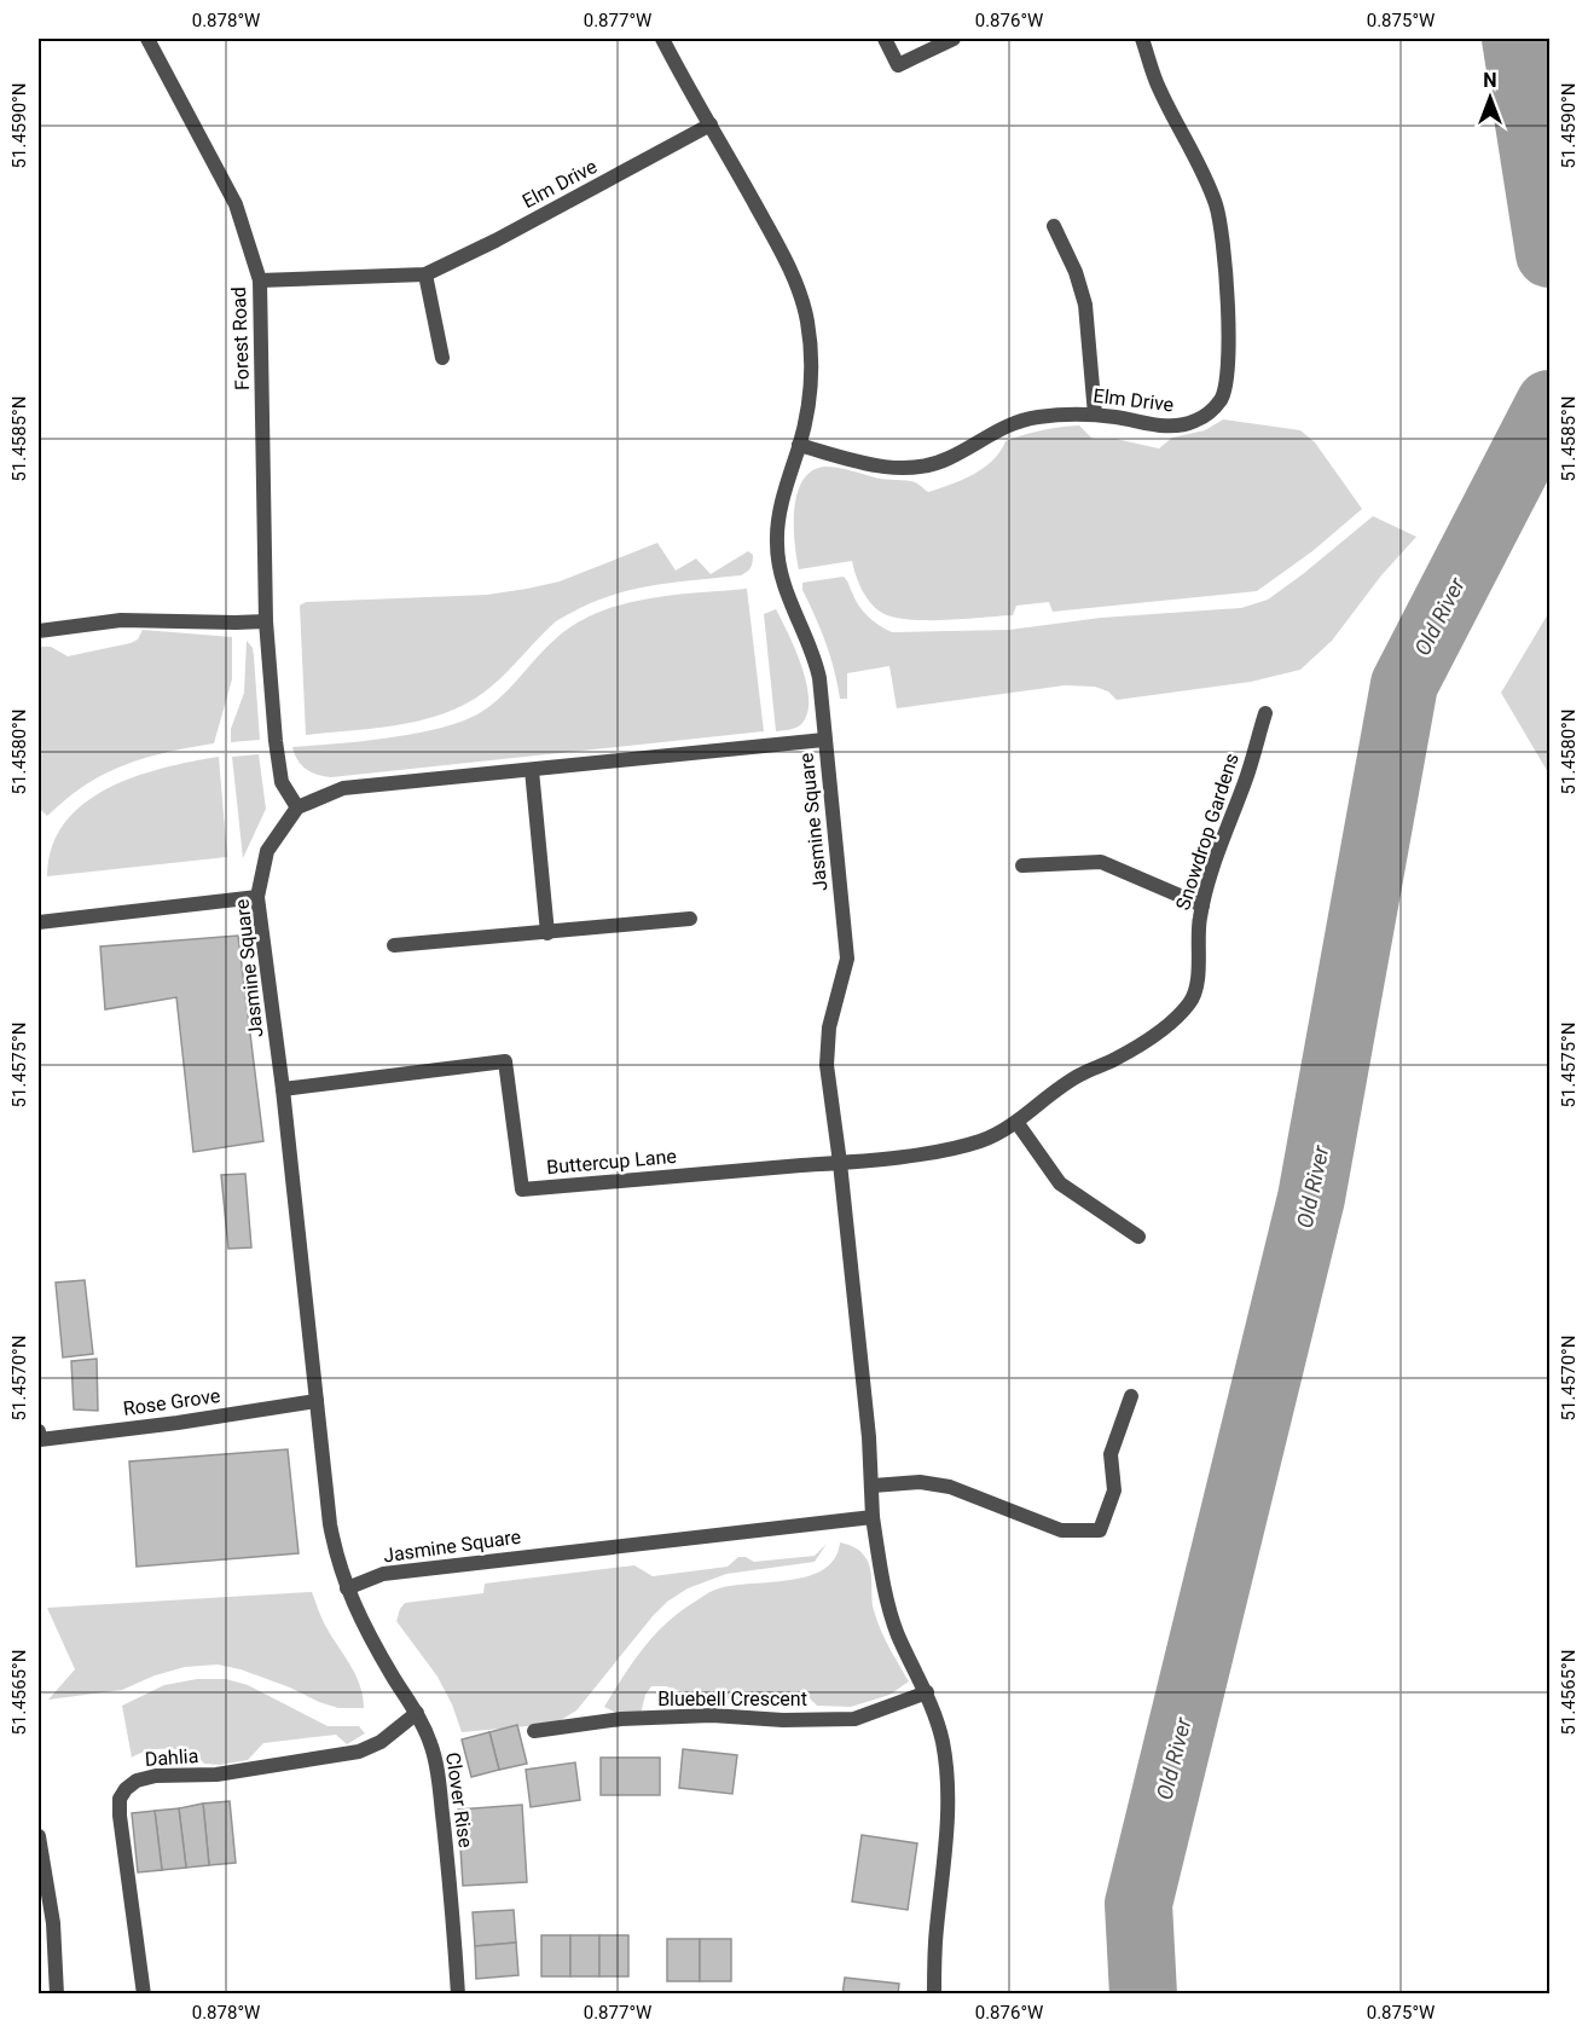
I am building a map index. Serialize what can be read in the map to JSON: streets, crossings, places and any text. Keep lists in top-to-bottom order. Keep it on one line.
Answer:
{"streets":{"street":["Elm Drive","Forest Road","Jasmine Square","Snowdrop Gardens","Buttercup Lane","Rose Grove","Bluebell Crescent","Dahlia","Clover Rise"]},"crossings":[["Elm Drive","Forest Road"],["Forest Road","Jasmine Square"],["Jasmine Square","Snowdrop Gardens"],["Jasmine Square","Buttercup Lane"],["Jasmine Square","Rose Grove"],["Jasmine Square","Clover Rise"],["Snowdrop Gardens","Buttercup Lane"],["Dahlia","Clover Rise"]],"water":["Old River"],"north":"top","coordinates":["0.878°W","0.877°W","0.876°W","0.875°W","51.4590°N","51.4585°N","51.4580°N","51.4575°N","51.4570°N","51.4565°N"]}
